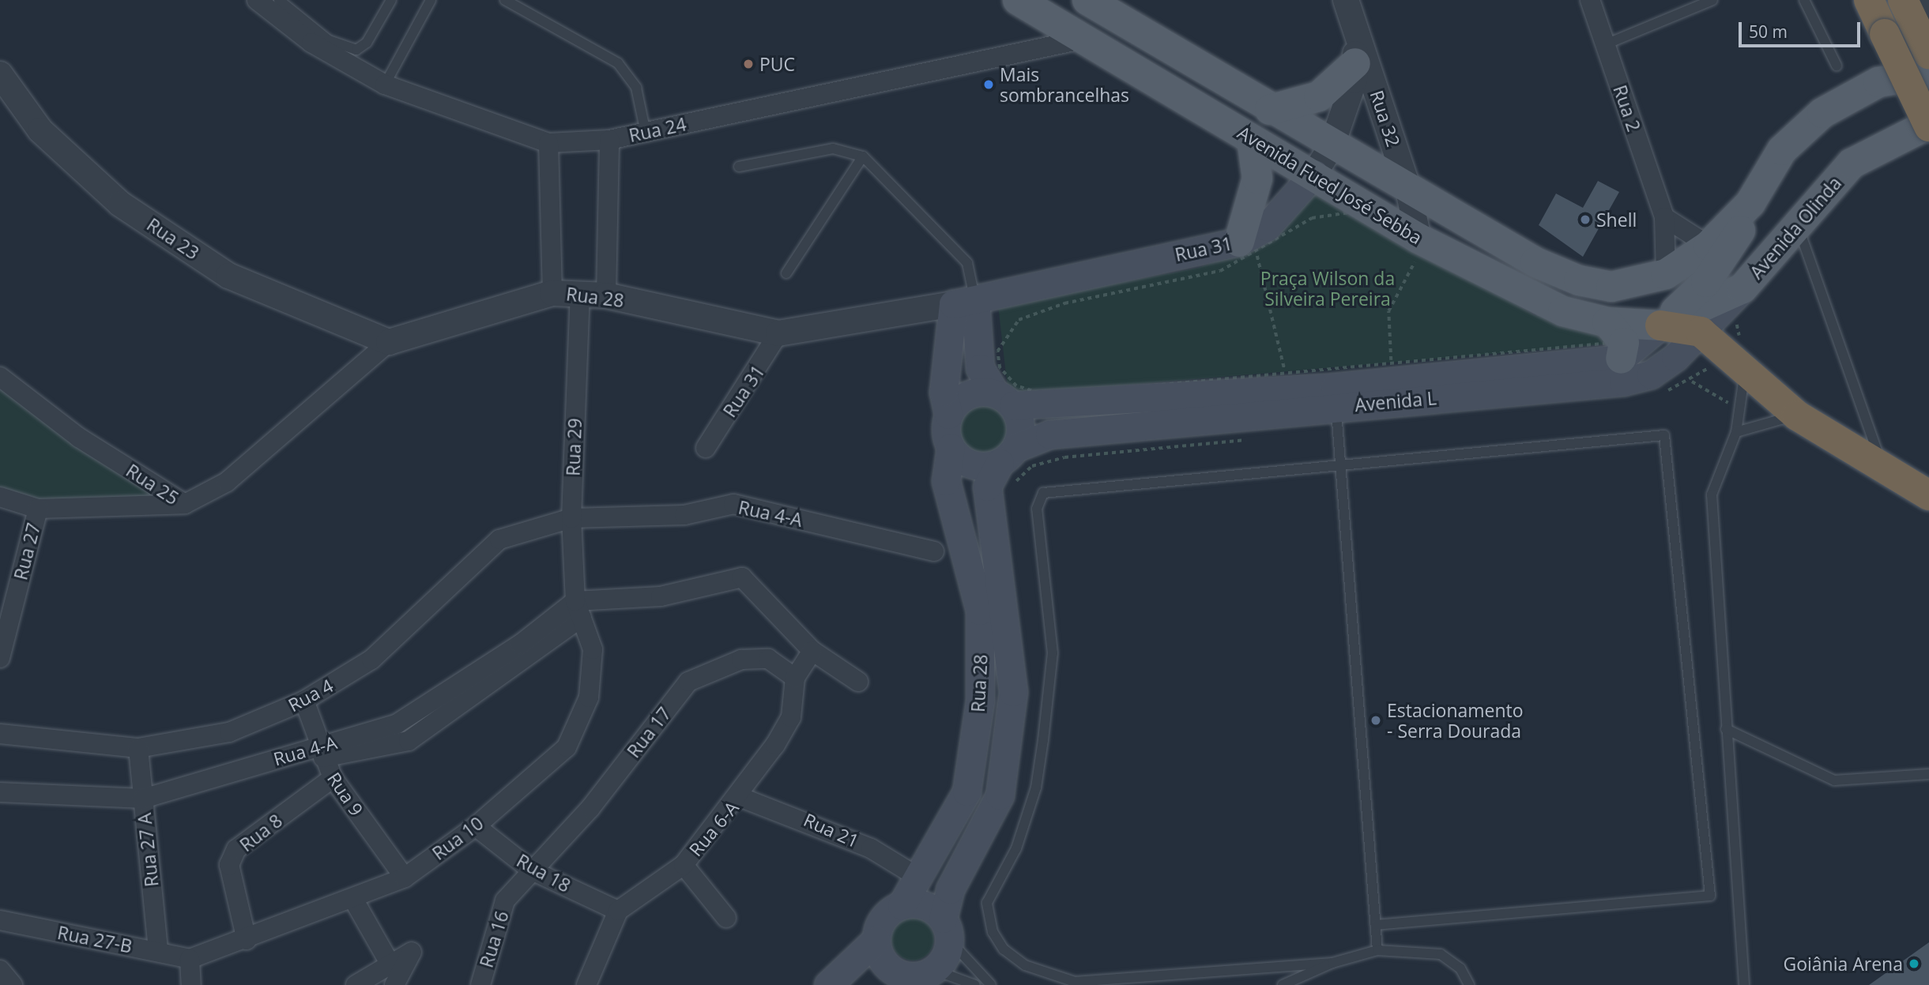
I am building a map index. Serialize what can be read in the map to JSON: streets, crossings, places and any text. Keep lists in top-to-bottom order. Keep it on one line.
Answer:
{"streets":{"main road":["Avenida Fued José Sebba","Avenida Olinda","Rua 31","Rua 28","Avenida L"],"street":["Rua 2","Rua 32","Rua 24","Rua 23","Rua 29","Rua 25","Rua 4-A","Rua 27","Rua 4","Rua 17","Rua 9","Rua 6-A","Rua 21","Rua 8","Rua 10","Rua 27 A","Rua 18","Rua 27-B","Rua 16"]},"crossings":[["Rua 2","Avenida Fued José Sebba"],["Rua 32","Avenida Fued José Sebba"],["Rua 32","Rua 31"],["Rua 24","Avenida Fued José Sebba"],["Avenida Fued José Sebba","Avenida Olinda"],["Avenida Fued José Sebba","Rua 31"],["Avenida Olinda","Avenida L"],["Rua 23","Rua 28"],["Rua 31","Rua 28"],["Rua 28","Avenida L"],["Rua 28","Rua 29"],["Rua 28","Rua 25"],["Rua 28","Rua 21"],["Rua 29","Rua 4-A"],["Rua 29","Rua 4"],["Rua 29","Rua 10"],["Rua 25","Rua 27"],["Rua 4-A","Rua 4"],["Rua 4-A","Rua 9"],["Rua 4-A","Rua 10"],["Rua 4-A","Rua 27 A"],["Rua 4","Rua 9"],["Rua 4","Rua 27 A"],["Rua 17","Rua 6-A"],["Rua 17","Rua 18"],["Rua 17","Rua 16"],["Rua 9","Rua 8"],["Rua 9","Rua 10"],["Rua 6-A","Rua 21"],["Rua 6-A","Rua 18"],["Rua 8","Rua 10"],["Rua 10","Rua 18"],["Rua 10","Rua 27-B"],["Rua 27 A","Rua 27-B"],["Rua 18","Rua 16"]],"parks":["Praça Wilson da Silveira Pereira"],"places":["PUC","Mais sombrancelhas","Shell","Estacionamento - Serra Dourada","Goiânia Arena"],"scale_bar":"50 m"}
